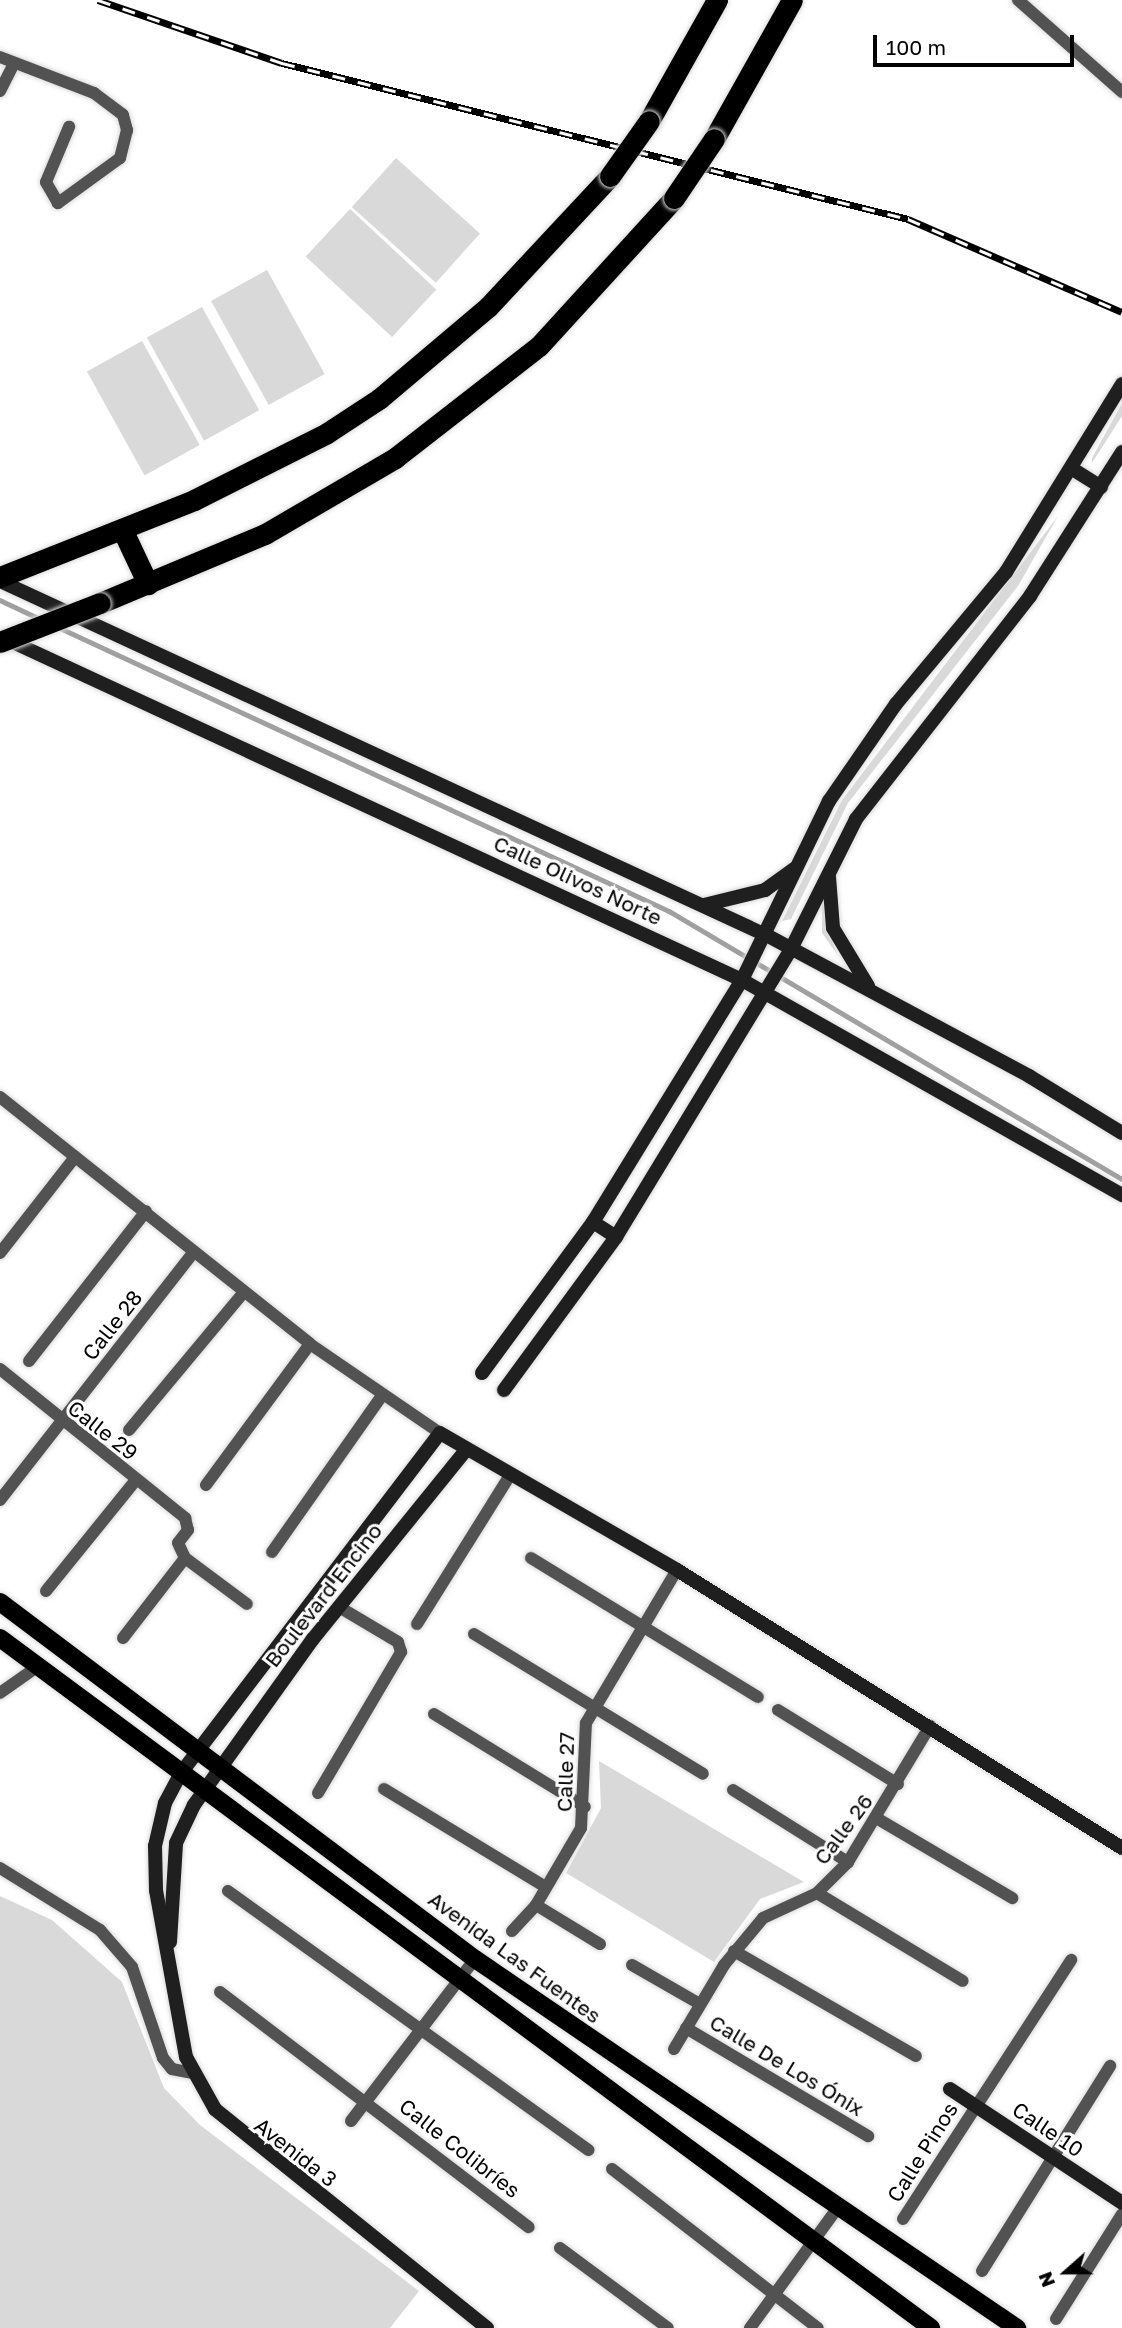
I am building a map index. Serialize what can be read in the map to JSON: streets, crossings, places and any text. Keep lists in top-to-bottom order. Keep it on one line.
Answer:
{"streets":{"main road":["Avenida Las Fuentes"],"street":["Calle Olivos Norte","Calle 28","Calle 29","Boulevard Encino","Calle 27","Calle 26","Calle De Los Ónix","Calle 10","Calle Colibríes","Avenida 3","Calle Pinos"]},"crossings":[["Calle 28","Calle 29"],["Boulevard Encino","Avenida Las Fuentes"],["Boulevard Encino","Avenida 3"],["Calle 26","Calle De Los Ónix"],["Avenida Las Fuentes","Avenida 3"],["Calle 10","Calle Pinos"]],"scale_bar":"100 m","north":"left"}
